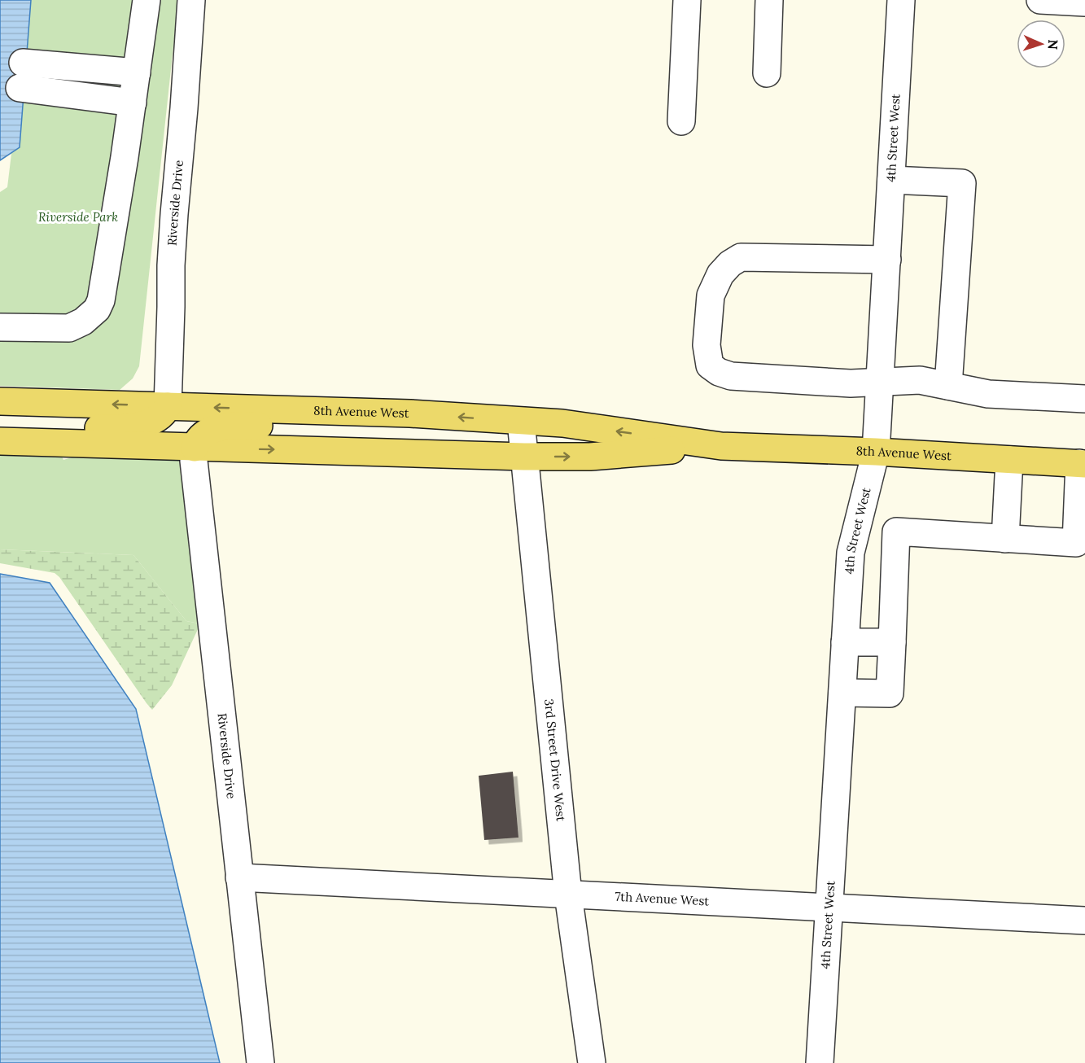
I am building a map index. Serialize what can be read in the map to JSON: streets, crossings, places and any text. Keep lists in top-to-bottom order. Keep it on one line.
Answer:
{"streets":{"main road":["8th Avenue West"],"street":["4th Street West","Riverside Drive","3rd Street Drive West","7th Avenue West"]},"crossings":[["4th Street West","8th Avenue West"],["4th Street West","7th Avenue West"],["Riverside Drive","8th Avenue West"],["Riverside Drive","7th Avenue West"],["8th Avenue West","3rd Street Drive West"],["3rd Street Drive West","7th Avenue West"]],"parks":["Riverside Park"],"north":"right"}
